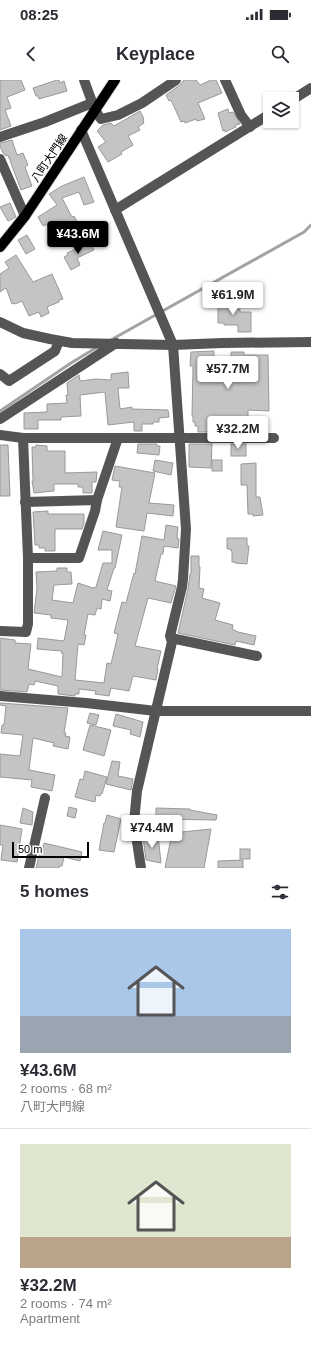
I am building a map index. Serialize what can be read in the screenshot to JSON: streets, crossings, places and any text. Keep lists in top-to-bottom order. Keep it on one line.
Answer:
{"streets":{"main road":["八町大門線"]},"scale_bar":"50 m","page":{"status":"08:25","header":"Keyplace","price":["¥43.6M","¥61.9M","¥57.7M","¥32.2M","¥74.4M"],"scale":"50 m","heading":"5 homes","list":[{"name":"¥43.6M","note":"2 rooms · 68 m² · 八町大門線"},{"name":"¥32.2M","note":"2 rooms · 74 m² · Apartment"}]}}
